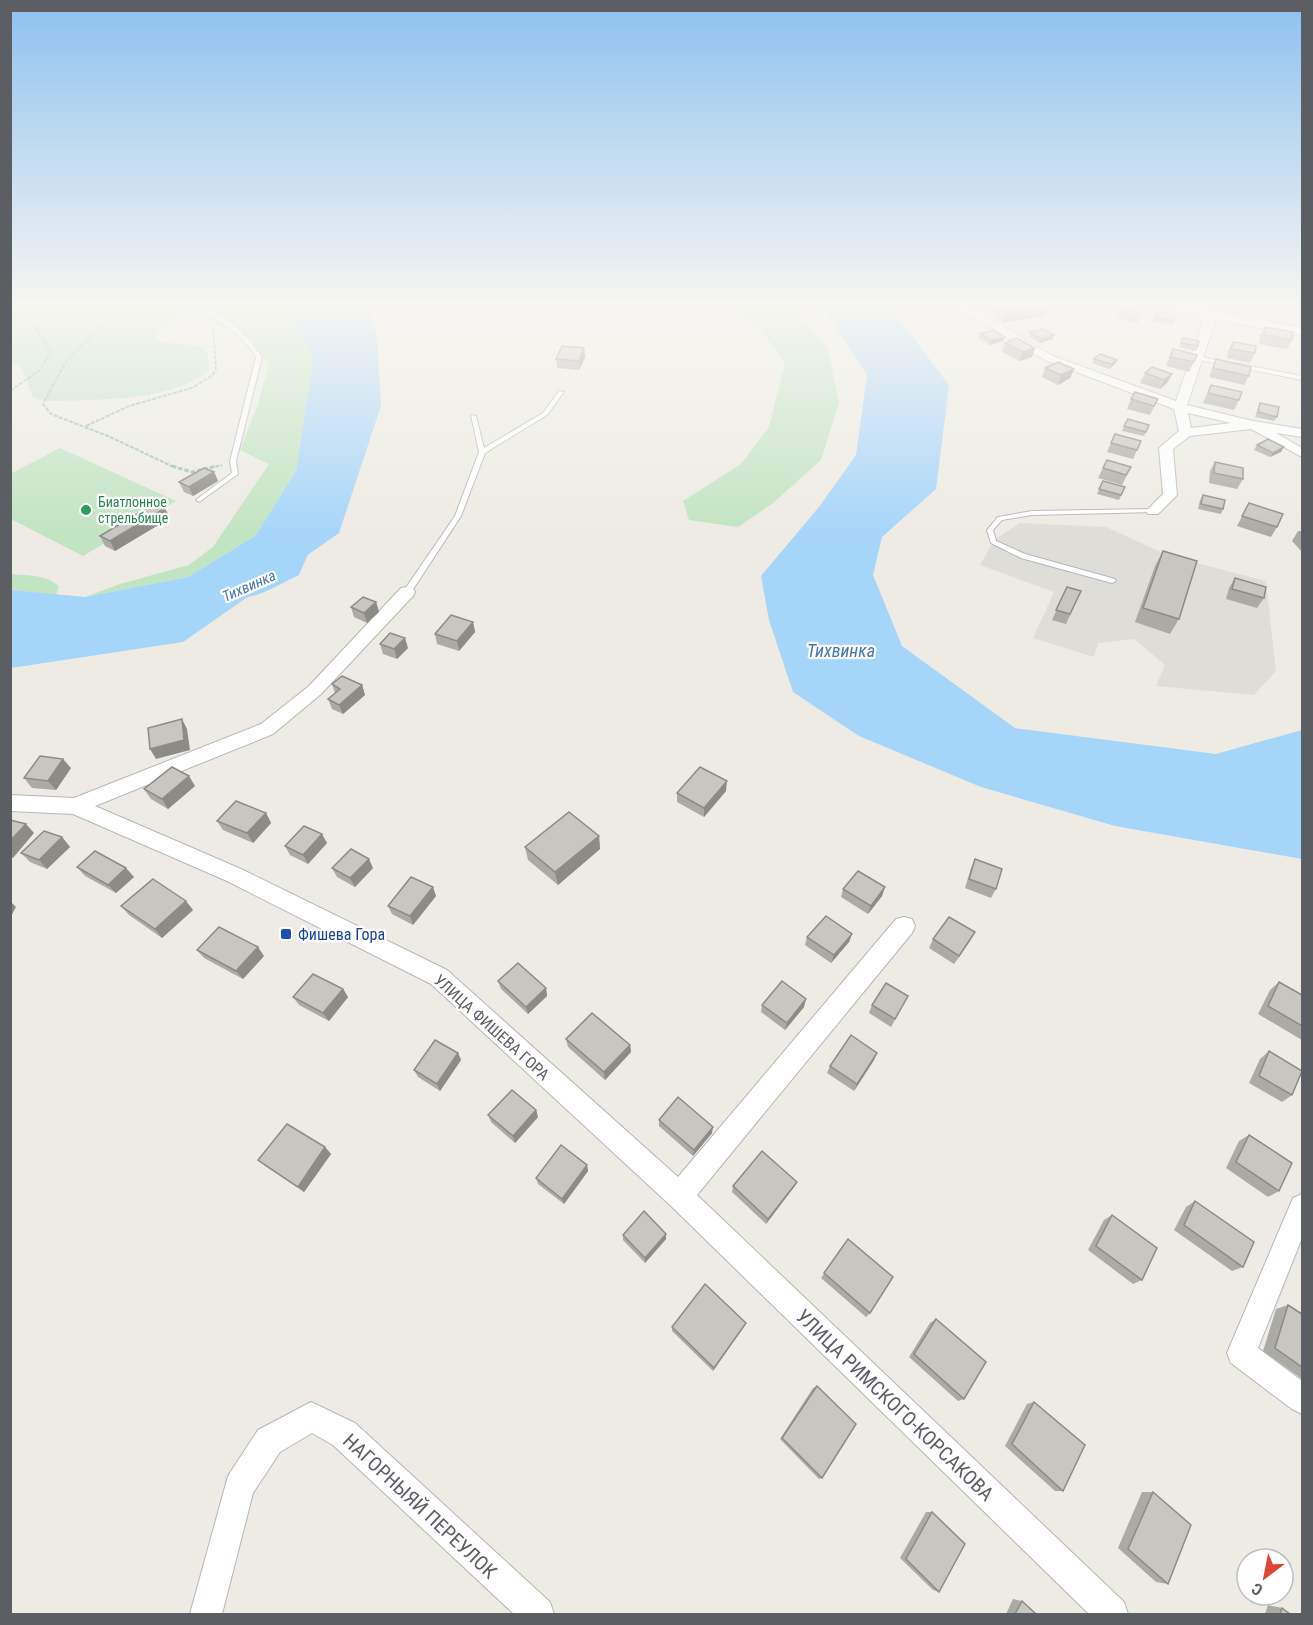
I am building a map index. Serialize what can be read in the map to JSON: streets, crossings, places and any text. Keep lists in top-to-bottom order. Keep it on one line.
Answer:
{"streets":{"street":["УЛИЦА ФИШЕВА ГОРА","УЛИЦА РИМСКОГО-КОРСАКОВА","НАГОРНЫЯЙ ПЕРЕУЛОК"]},"crossings":[["УЛИЦА ФИШЕВА ГОРА","УЛИЦА РИМСКОГО-КОРСАКОВА"]],"water":["Тихвинка"],"places":{"other":["Биатлонное стрельбище"],"transit":["Фишева Гора"]},"north":"bottom left"}
